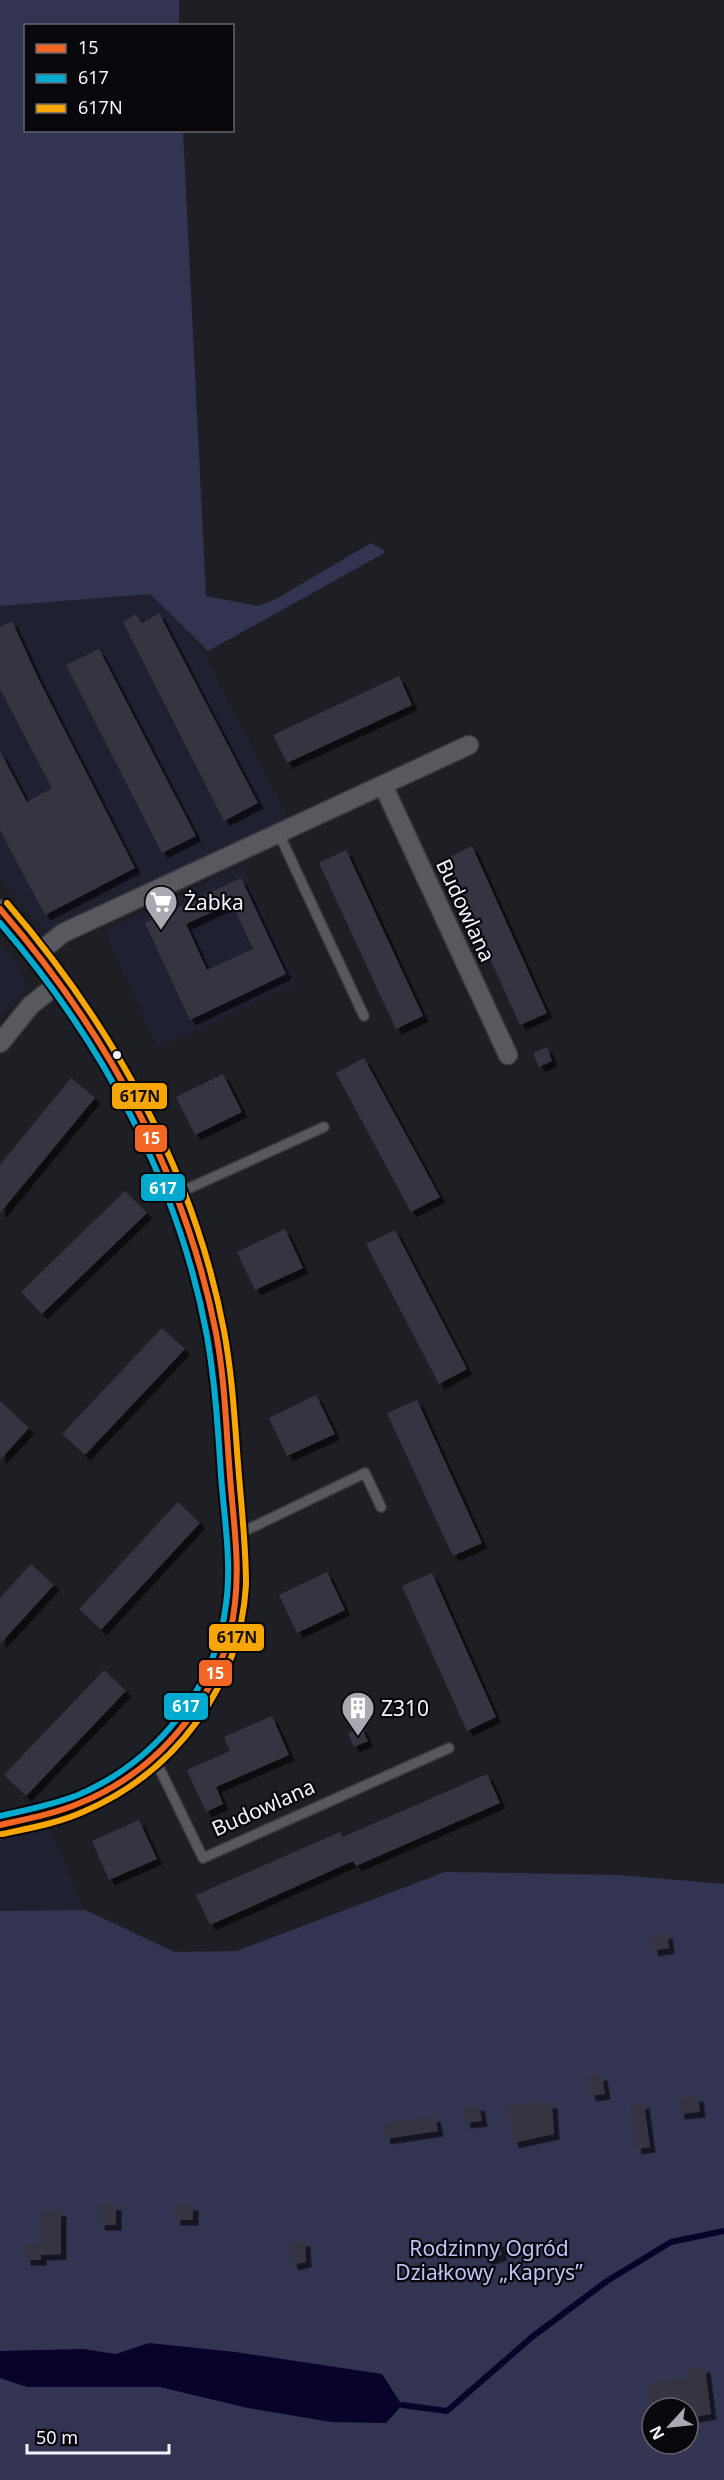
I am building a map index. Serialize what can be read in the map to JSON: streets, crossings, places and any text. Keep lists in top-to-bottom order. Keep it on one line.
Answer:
{"streets":{"street":["Budowlana"]},"parks":["Rodzinny Ogród Działkowy „Kaprys”"],"places":{"supermarket":["Żabka"],"building":["Z310"]},"lines":["transit line 617N","transit line 15","transit line 617"],"legend":["15","617","617N"],"scale_bar":"50 m","north":"bottom left"}
